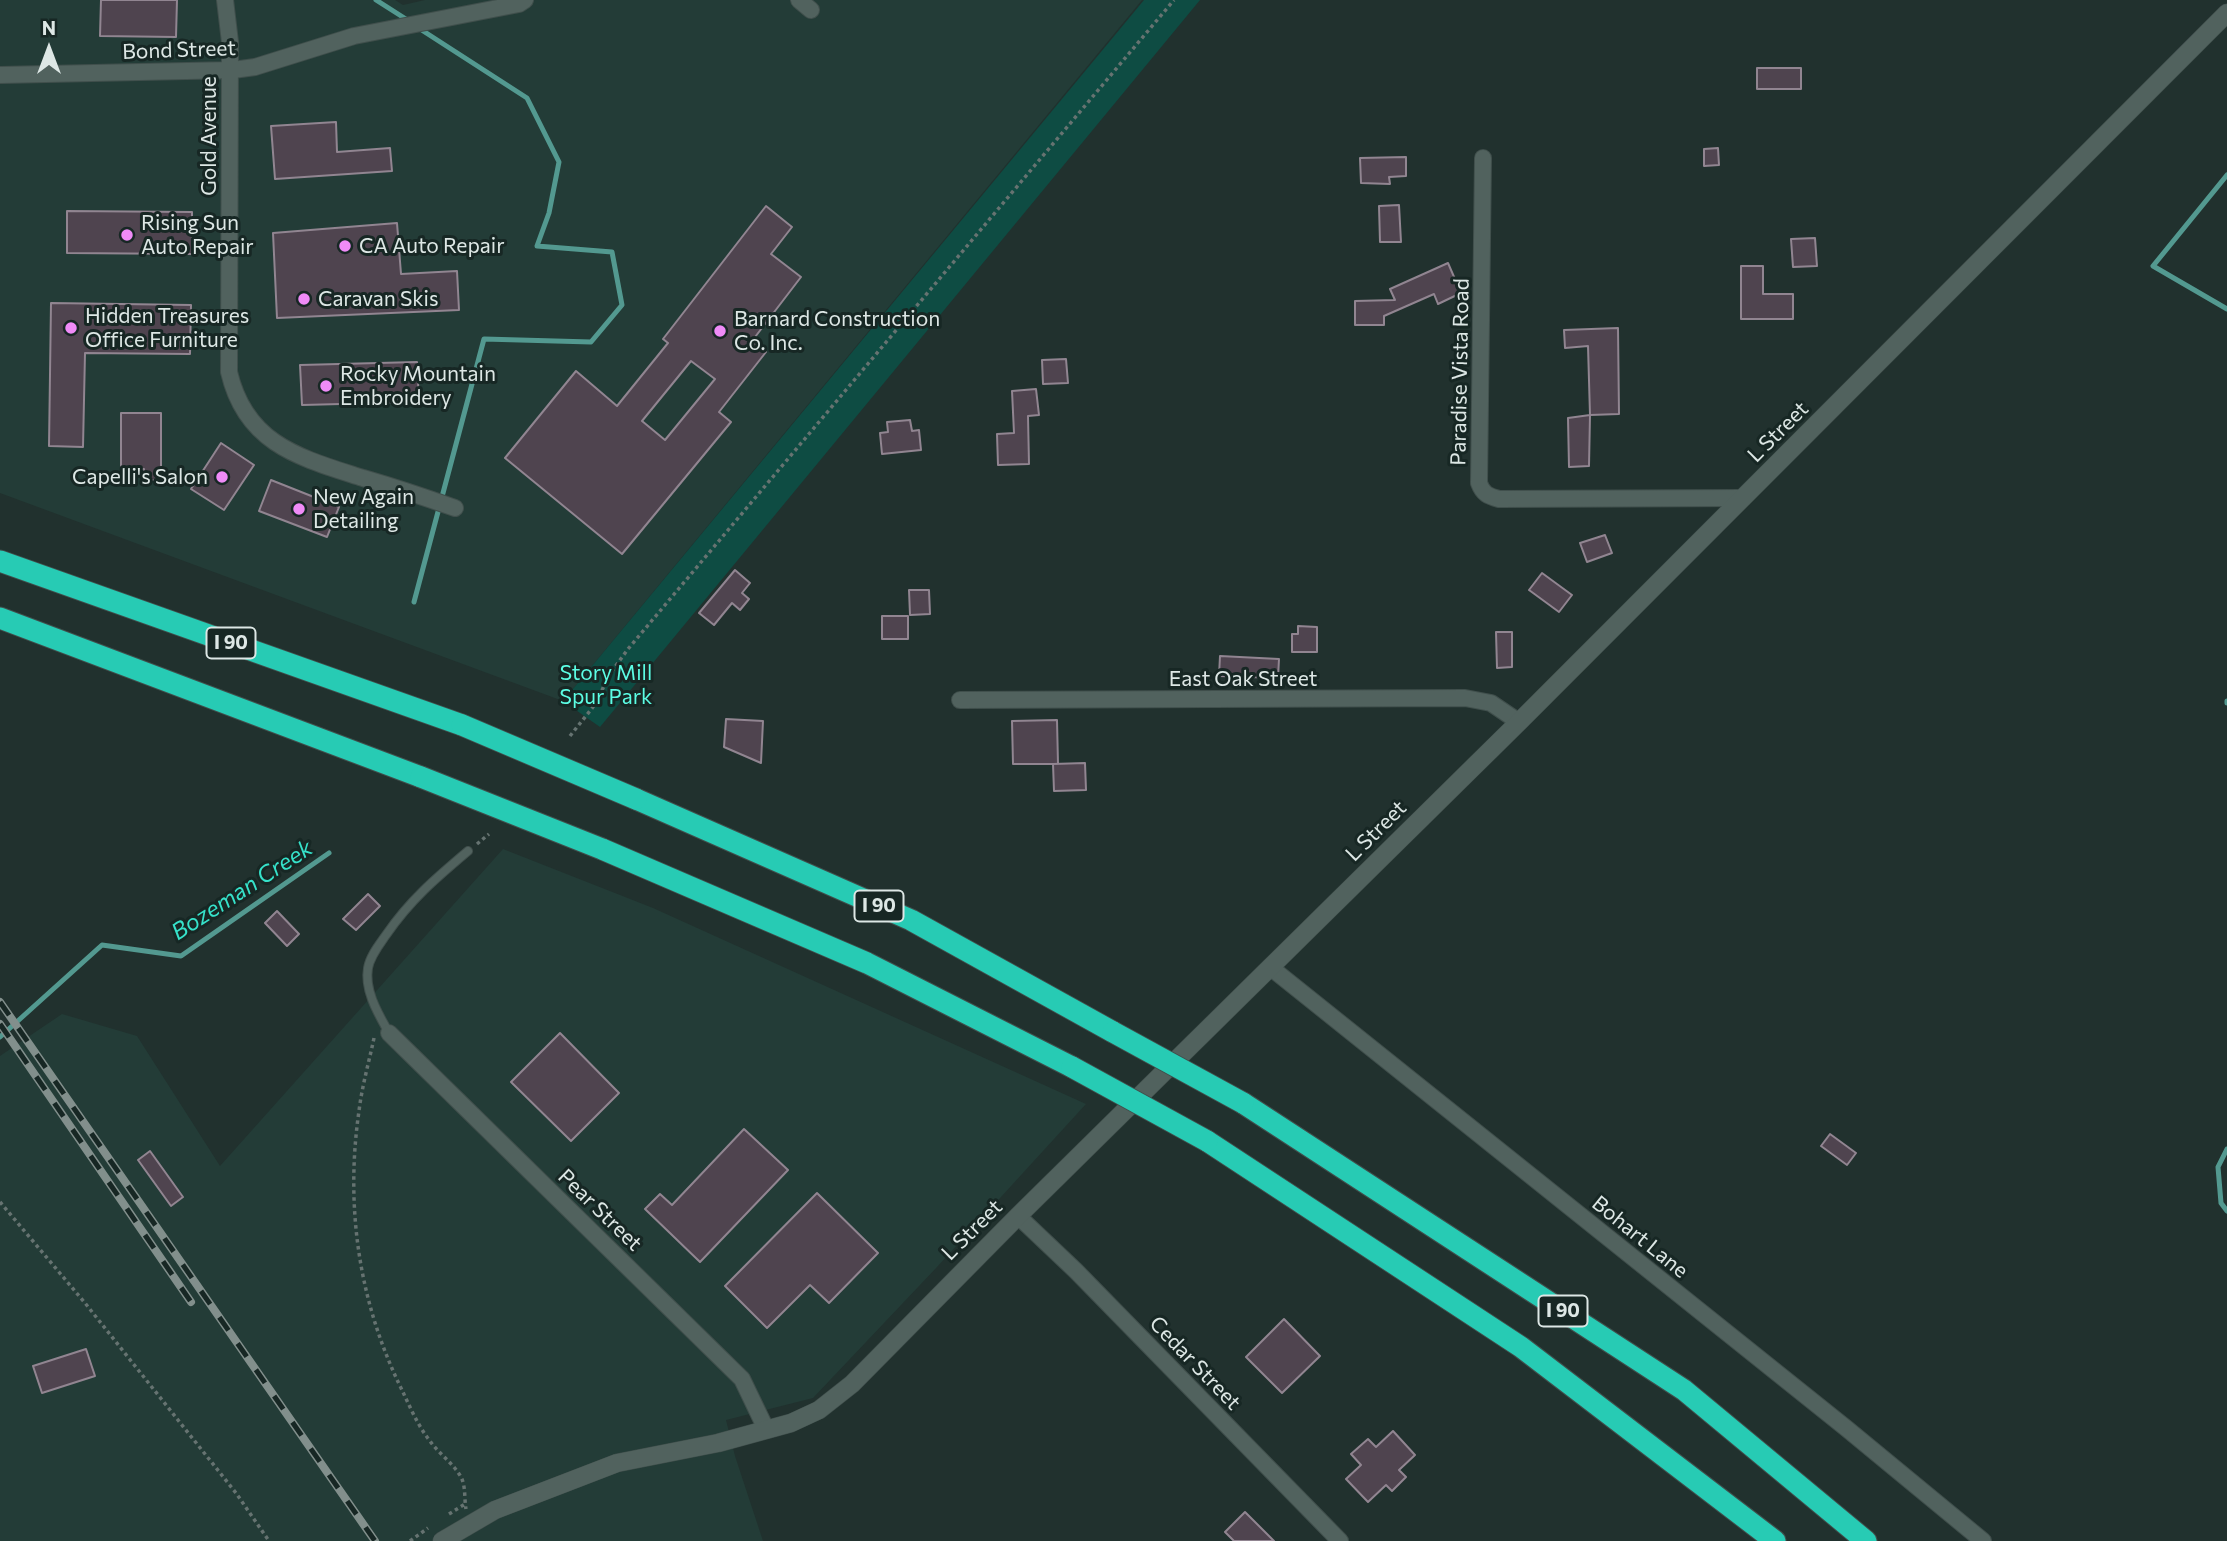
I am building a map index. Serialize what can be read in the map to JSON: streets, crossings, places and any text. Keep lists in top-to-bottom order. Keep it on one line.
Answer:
{"streets":{"highway":["I 90"],"street":["Bond Street","Gold Avenue","Paradise Vista Road","L Street","East Oak Street","Pear Street","Bohart Lane","Cedar Street"]},"crossings":[["Bond Street","Gold Avenue"],["Paradise Vista Road","L Street"],["L Street","East Oak Street"],["L Street","Pear Street"],["L Street","Bohart Lane"],["L Street","Cedar Street"]],"water":["Bozeman Creek"],"parks":["Story Mill Spur Park"],"places":["Rising Sun Auto Repair","CA Auto Repair","Caravan Skis","Hidden Treasures Office Furniture","Barnard Construction Co. Inc.","Rocky Mountain Embroidery","Capelli's Salon","New Again Detailing"],"north":"top"}
